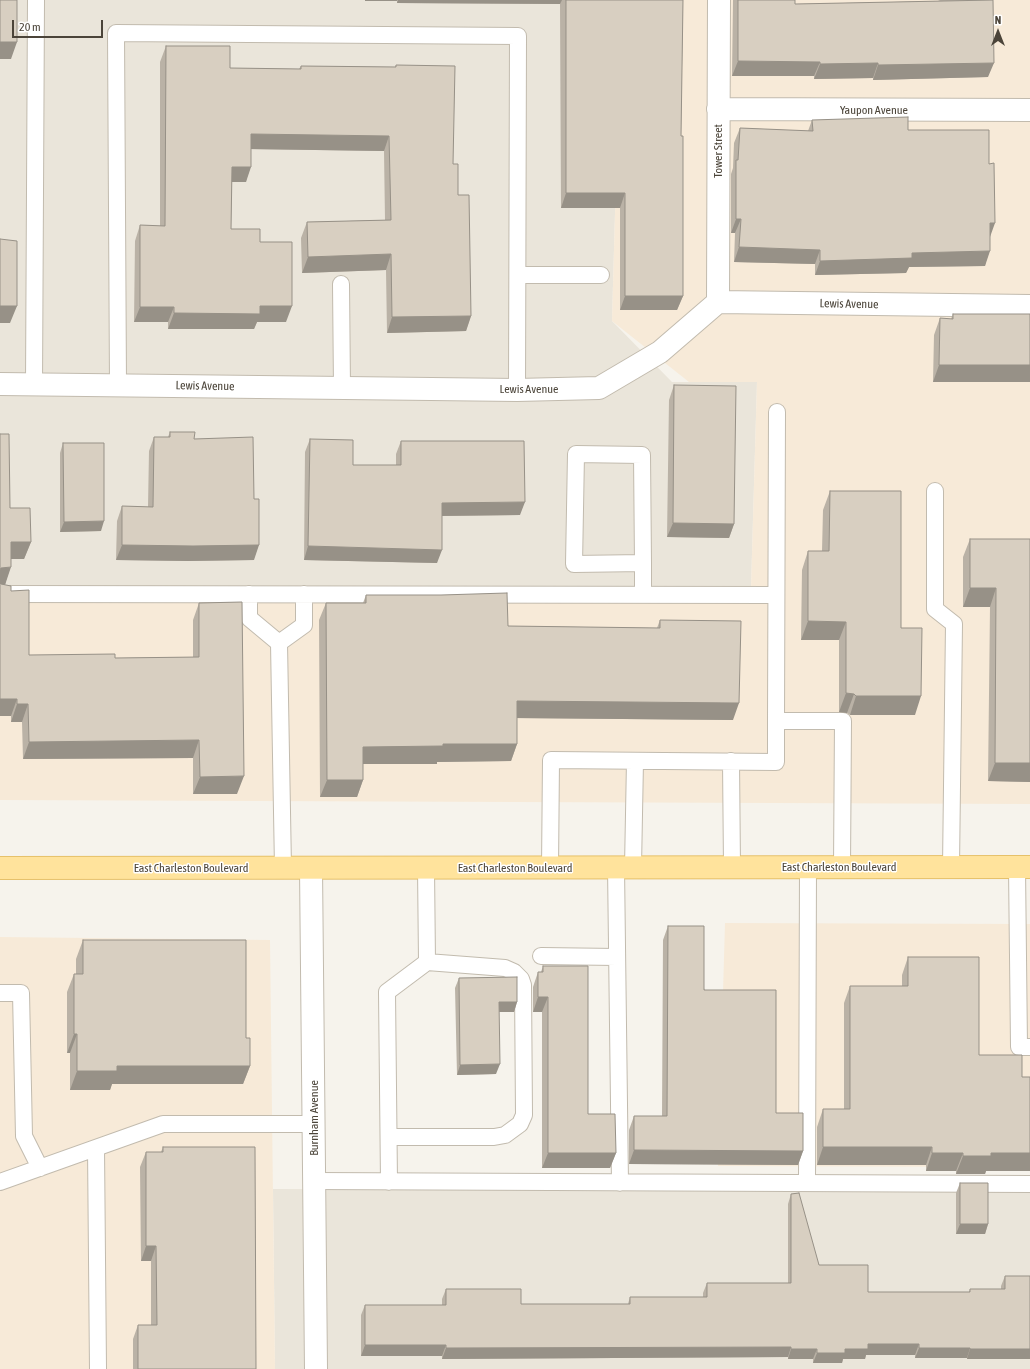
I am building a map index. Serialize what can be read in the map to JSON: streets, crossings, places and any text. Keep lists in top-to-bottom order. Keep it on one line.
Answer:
{"streets":{"main road":["East Charleston Boulevard"],"street":["Yaupon Avenue","Tower Street","Lewis Avenue","Burnham Avenue"]},"crossings":[["Yaupon Avenue","Tower Street"],["Tower Street","Lewis Avenue"],["East Charleston Boulevard","Burnham Avenue"]],"scale_bar":"20 m","north":"top"}
